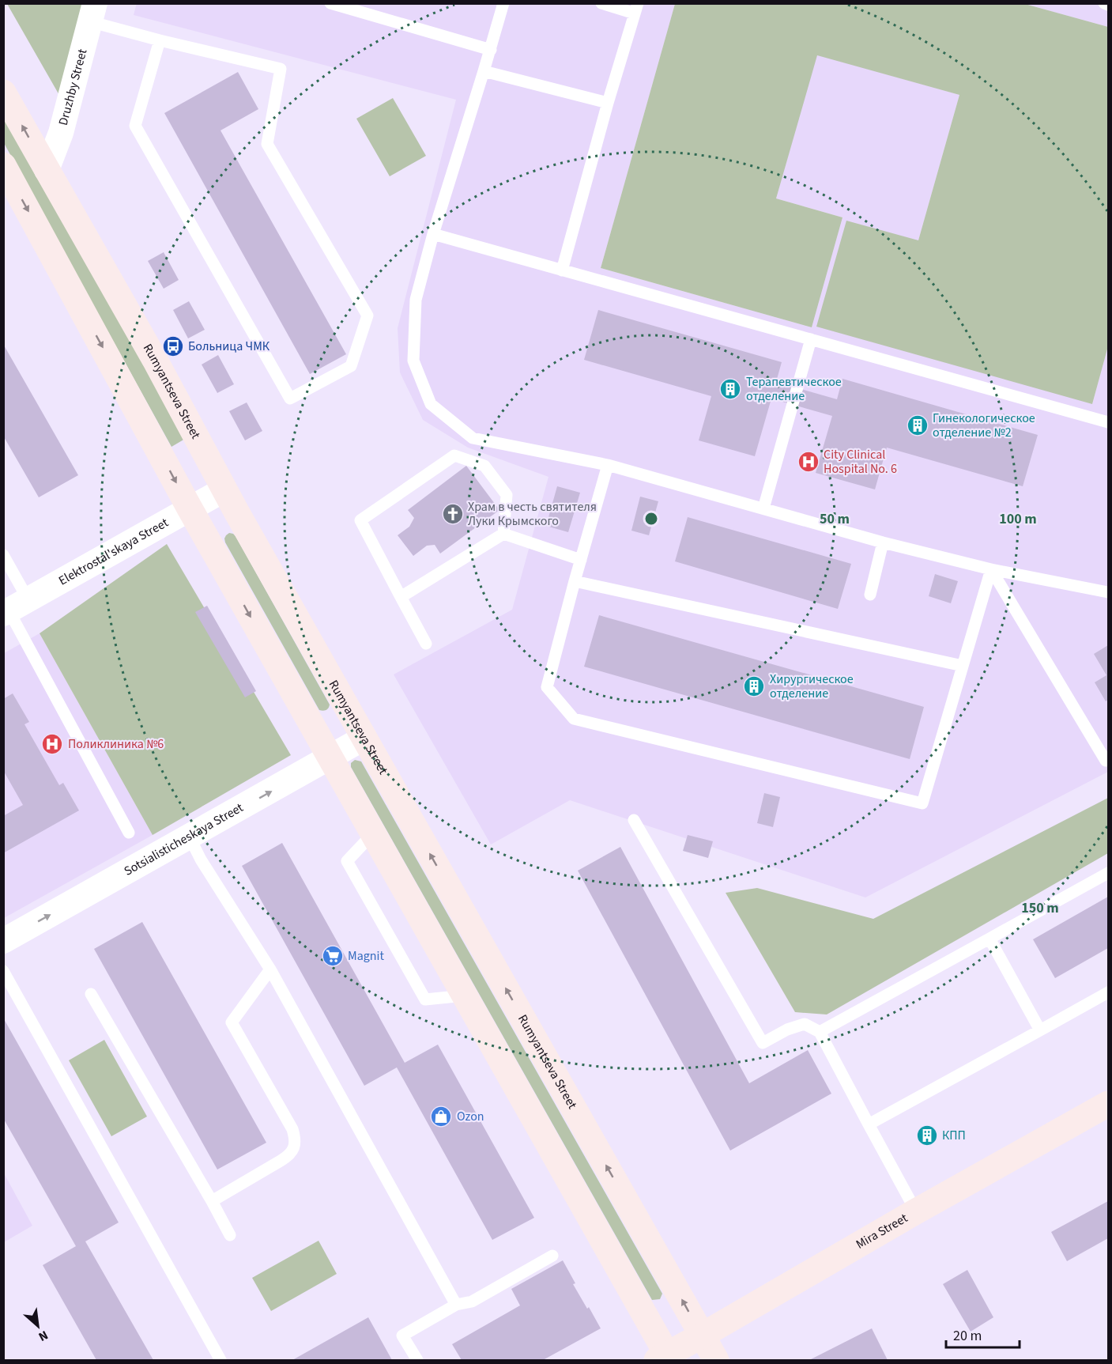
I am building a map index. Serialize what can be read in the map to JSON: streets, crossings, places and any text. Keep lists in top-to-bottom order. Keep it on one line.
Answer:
{"streets":{"main road":["Rumyantseva Street","Mira Street"],"street":["Druzhby Street","Elektrostal'skaya Street","Sotsialisticheskaya Street"]},"crossings":[["Druzhby Street","Rumyantseva Street"],["Rumyantseva Street","Elektrostal'skaya Street"],["Rumyantseva Street","Sotsialisticheskaya Street"],["Rumyantseva Street","Mira Street"]],"one_way":["Sotsialisticheskaya Street"],"places":{"bus stop":["Больница ЧМК"],"building":["Терапевтическое отделение","Гинекологическое отделение №2","Хирургическое отделение","КПП"],"hospital":["City Clinical Hospital No. 6","Поликлиника №6"],"church":["Храм в честь святителя Луки Крымского"],"supermarket":["Magnit"],"shop":["Ozon"]},"scale_bar":"20 m","north":"bottom right","rings":["50 m","100 m","150 m"]}
